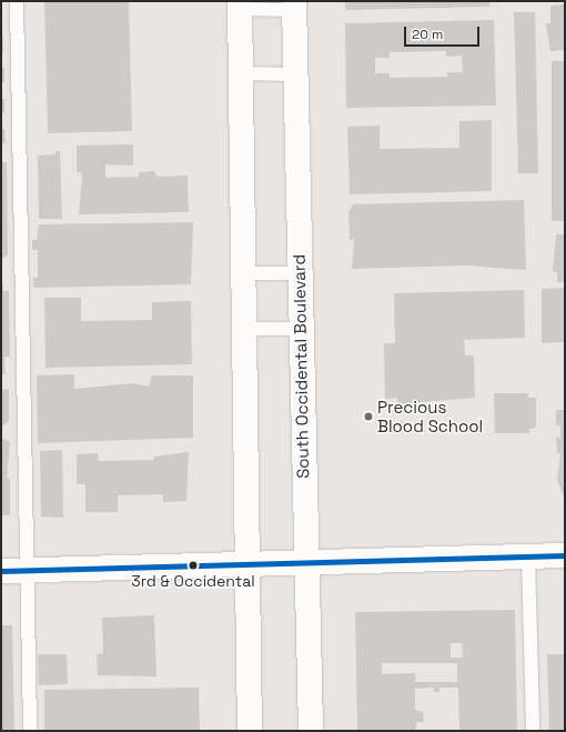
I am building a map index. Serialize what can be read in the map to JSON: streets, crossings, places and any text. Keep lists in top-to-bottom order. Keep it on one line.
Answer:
{"streets":{"street":["South Occidental Boulevard"]},"places":["Precious Blood School","3rd & Occidental"],"scale_bar":"20 m"}
